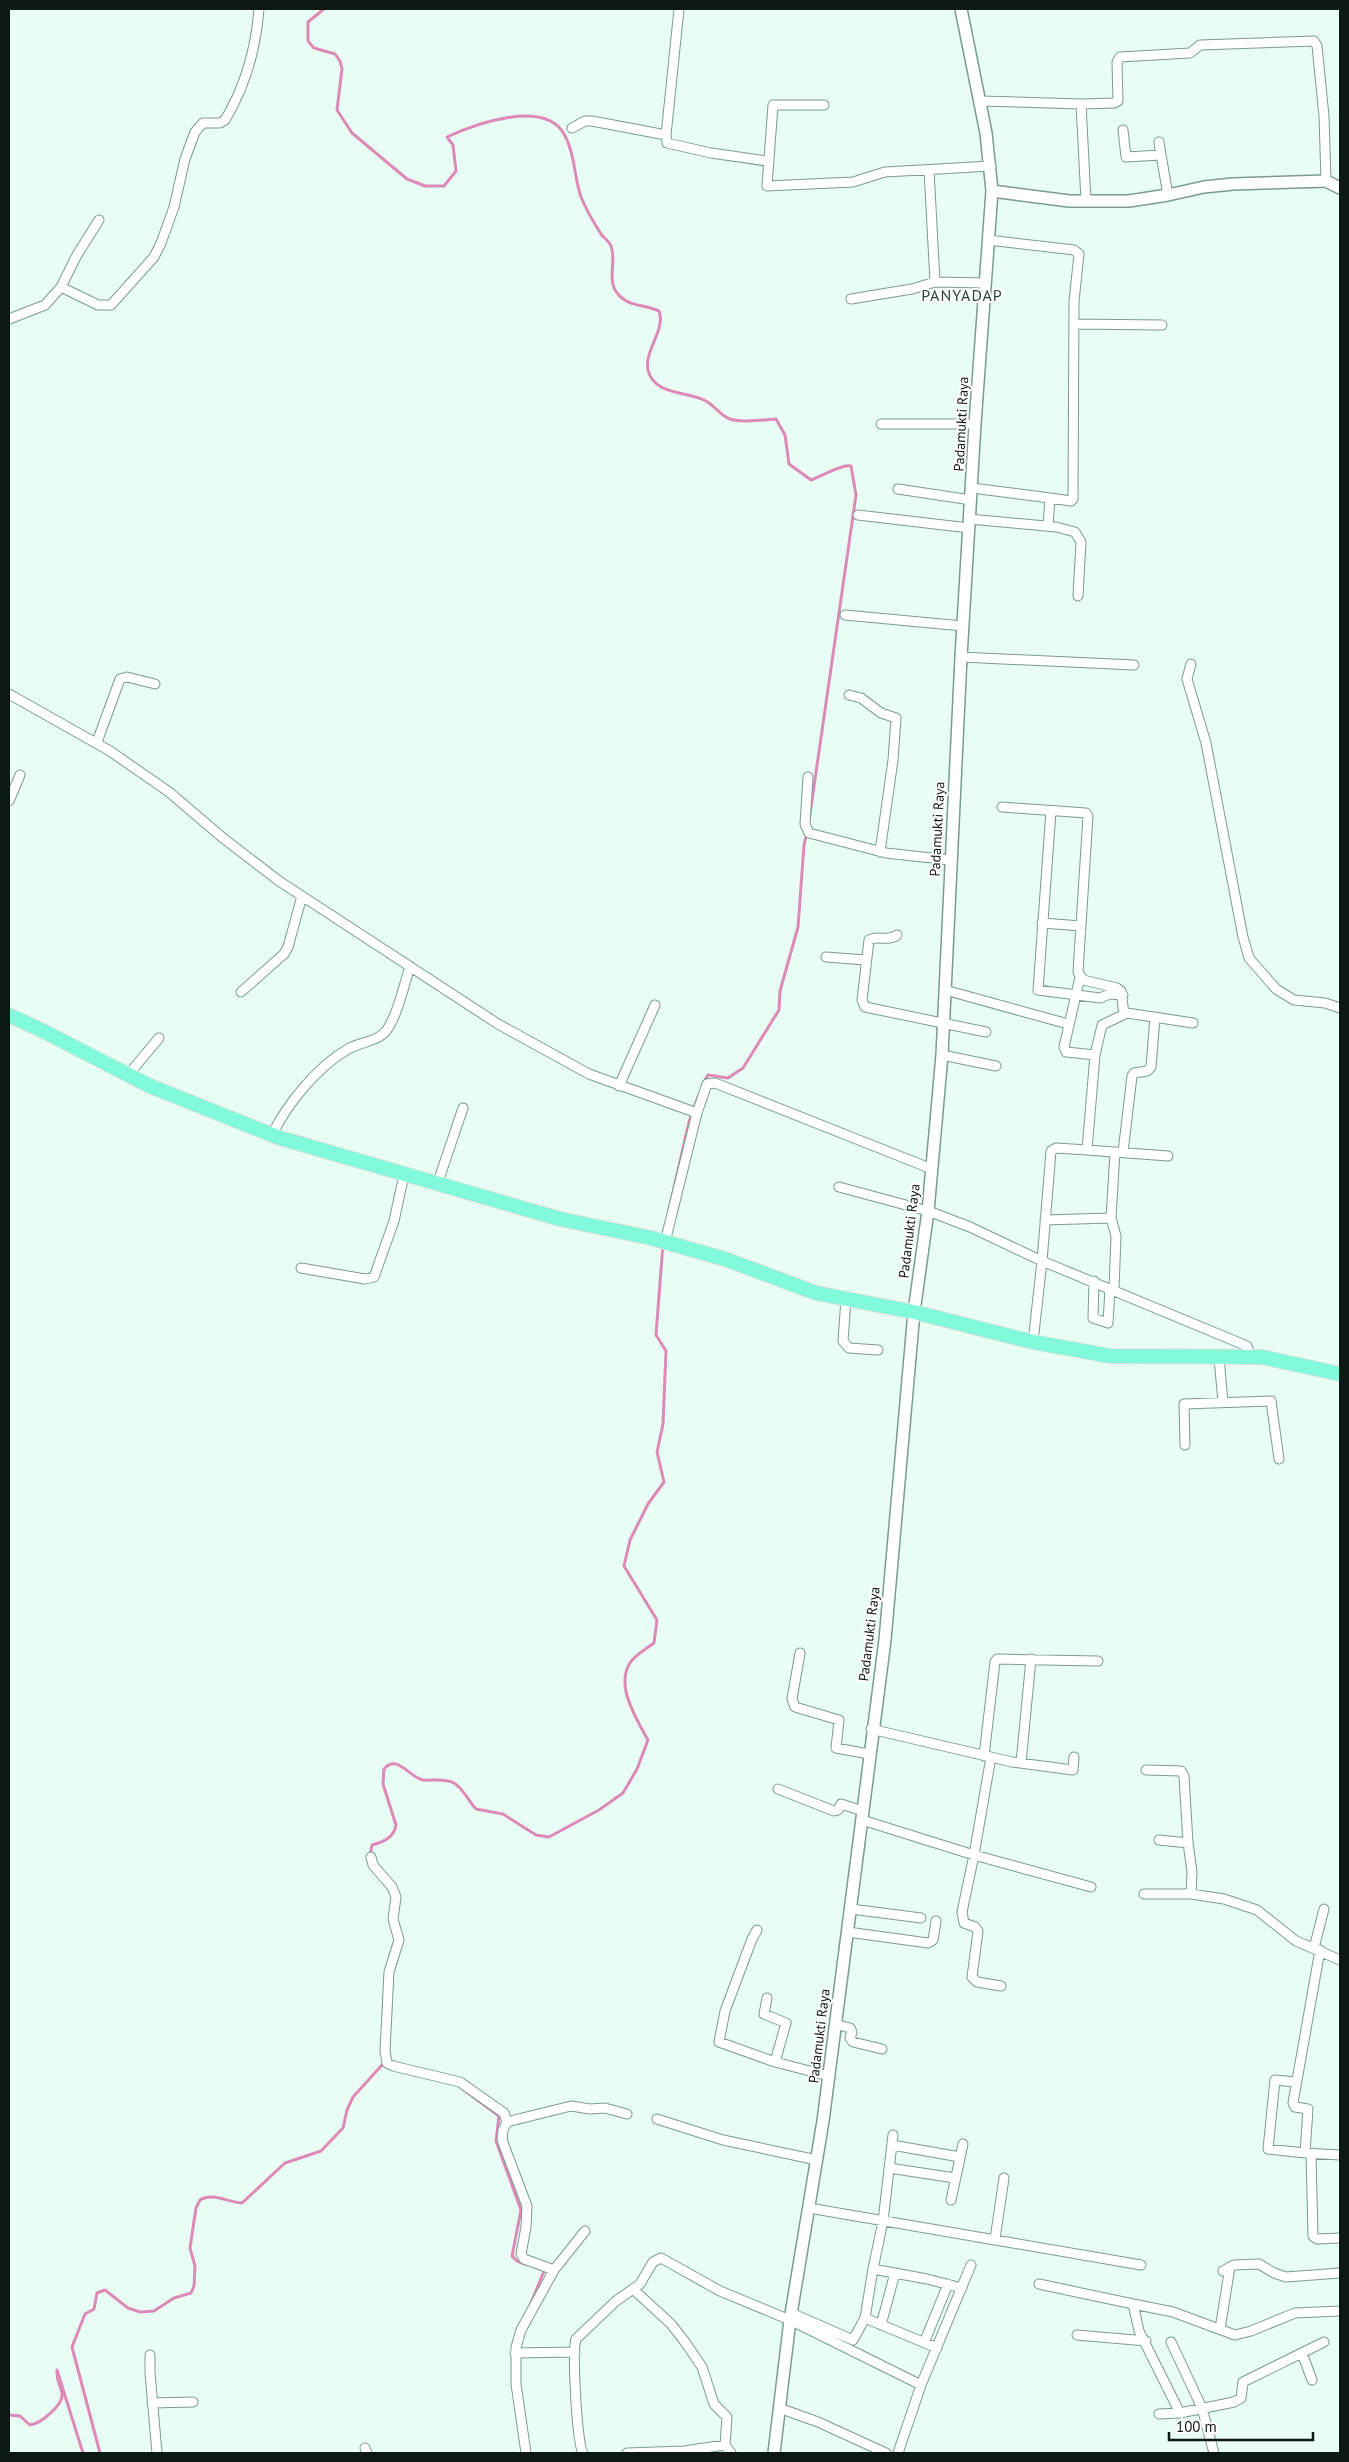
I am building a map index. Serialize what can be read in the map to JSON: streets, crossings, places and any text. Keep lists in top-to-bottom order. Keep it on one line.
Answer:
{"streets":{"street":["Padamukti Raya"]},"districts":["PANYADAP"],"scale_bar":"100 m"}
